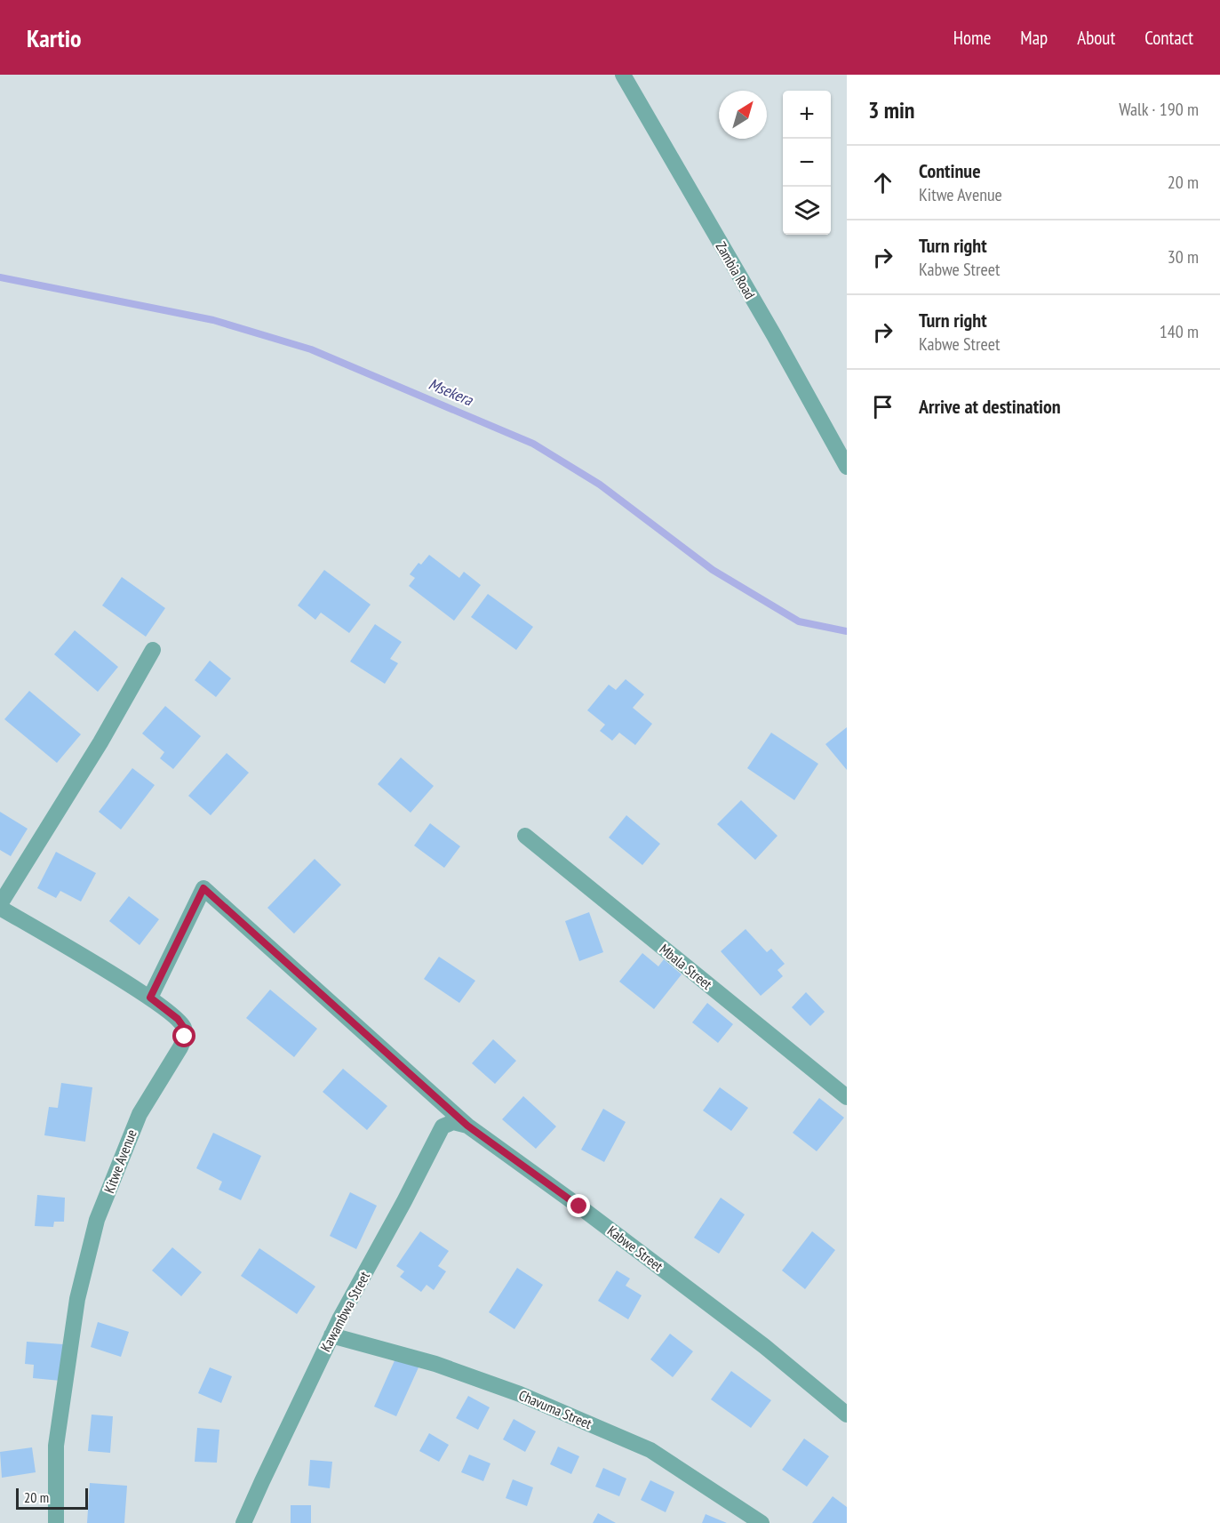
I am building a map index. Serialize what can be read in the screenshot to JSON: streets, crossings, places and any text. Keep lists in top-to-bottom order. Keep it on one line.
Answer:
{"streets":{"street":["Zambia Road","Mbala Street","Kitwe Avenue","Kabwe Street","Kawambwa Street","Chavuma Street"]},"crossings":[["Kitwe Avenue","Kabwe Street"],["Kabwe Street","Kawambwa Street"],["Kawambwa Street","Chavuma Street"]],"water":["Msekera"],"scale_bar":"20 m","north":"top right","page":{"header":"Kartio","nav":["Home","Map","About","Contact"],"heading":["3 min","Walk · 190 m"],"map_buttons":["+","−"],"list":[["Continue","Kitwe Avenue","20 m"],["Turn right","Kabwe Street","30 m"],["Turn right","Kabwe Street","140 m"],"Arrive at destination"],"scale":"20 m"}}
